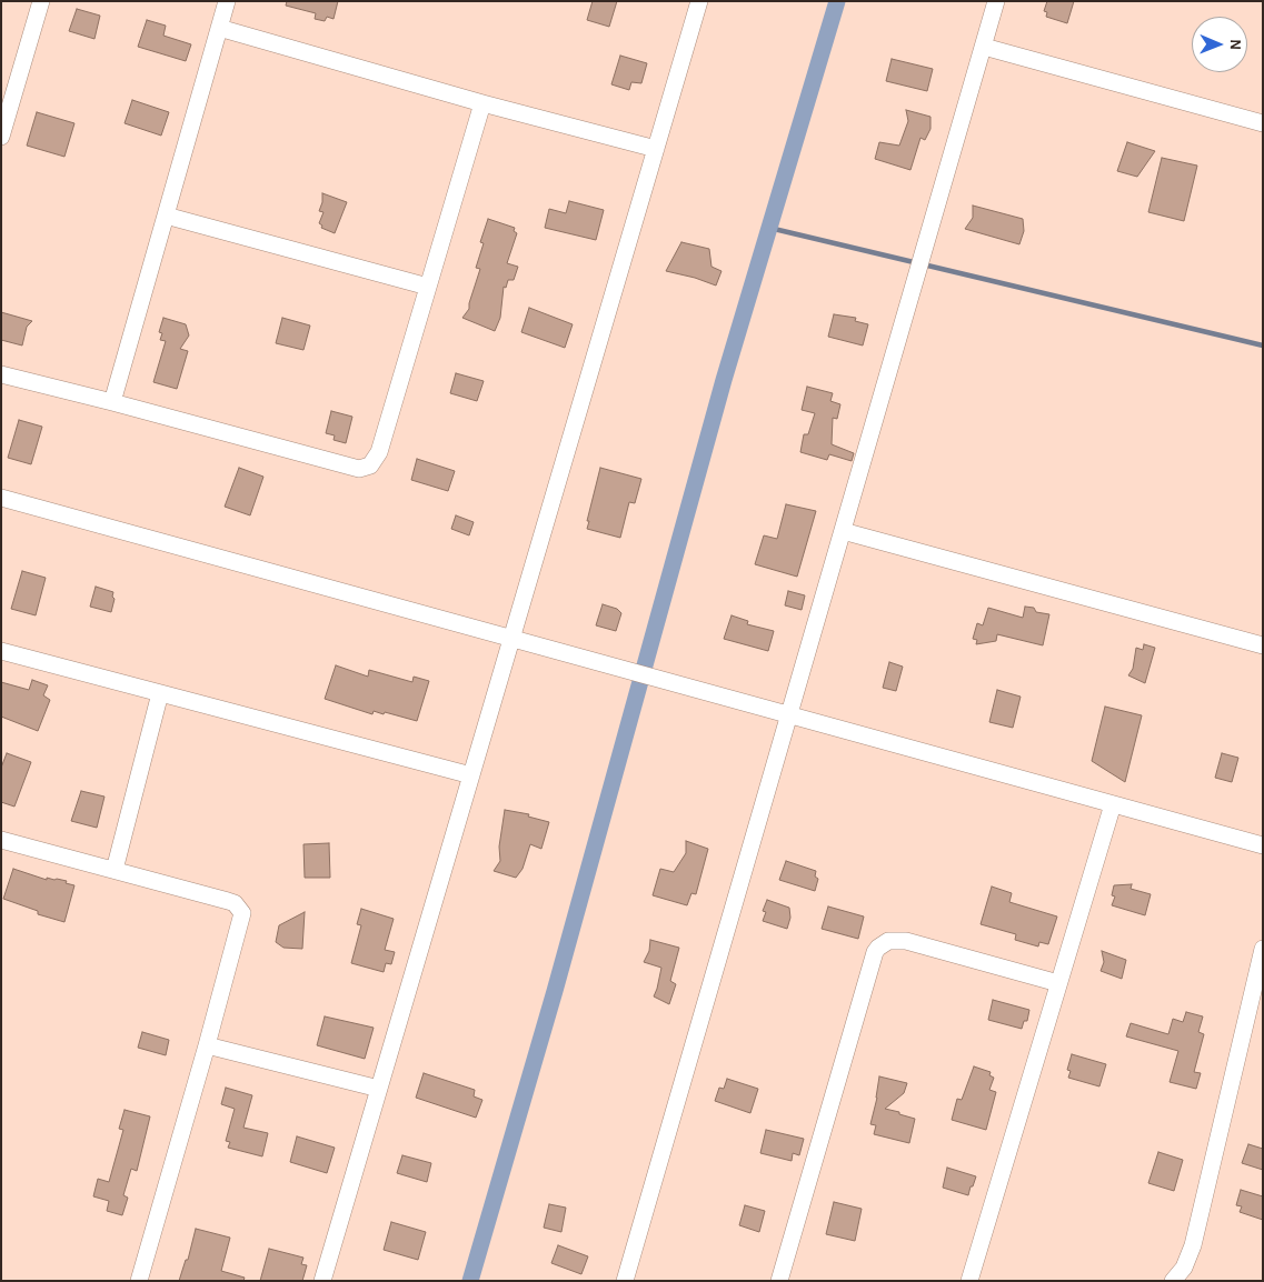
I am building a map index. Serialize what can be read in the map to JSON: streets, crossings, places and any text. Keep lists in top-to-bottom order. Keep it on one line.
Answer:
{"north":"right"}
